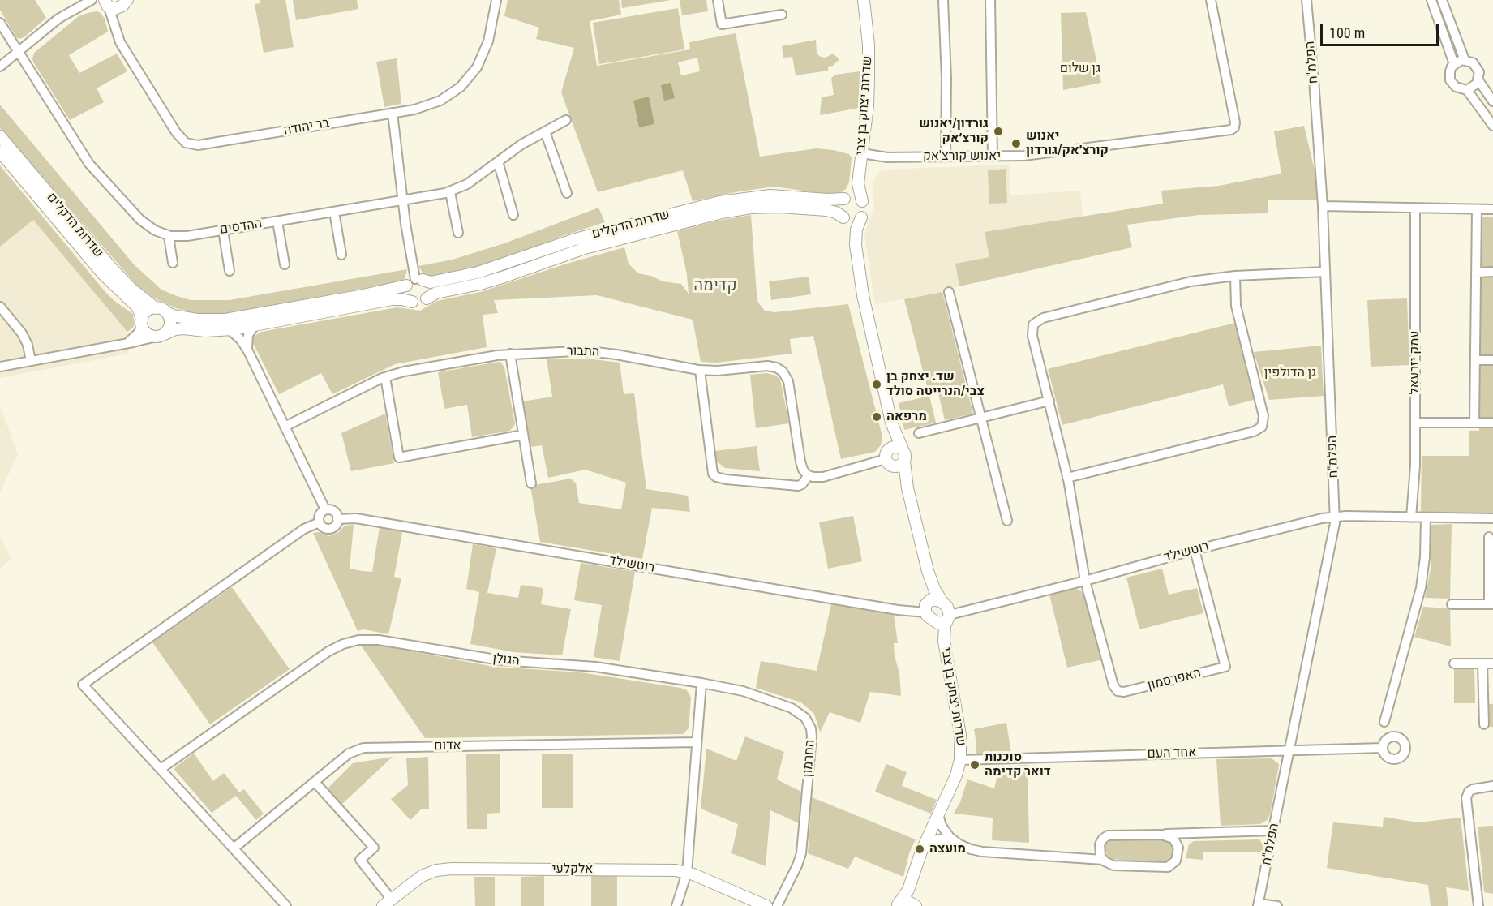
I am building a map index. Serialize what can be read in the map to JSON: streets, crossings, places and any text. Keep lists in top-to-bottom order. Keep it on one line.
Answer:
{"streets":{"street":["הפלמ\"ח","שדרות יצחק בן צבי","בר יהודה","יאנוש קורצ'אק","שדרות הדקלים","ההדסים","התבור","עמק יזרעאל","רוטשילד","הגולן","האפרסמון","אדום","אחד העם","החרמון","אלקלעי"]},"crossings":[["הפלמ\"ח","רוטשילד"],["הפלמ\"ח","אחד העם"],["שדרות יצחק בן צבי","יאנוש קורצ'אק"],["שדרות יצחק בן צבי","שדרות הדקלים"],["שדרות יצחק בן צבי","רוטשילד"],["שדרות יצחק בן צבי","אחד העם"],["עמק יזרעאל","רוטשילד"],["רוטשילד","האפרסמון"],["הגולן","החרמון"]],"districts":["קדימה"],"parks":["גן שלום","גן הדולפין"],"places":["גורדון/יאנוש קורצ׳אק","יאנוש קורצ׳אק/גורדון","שד. יצחק בן צבי/הנרייטה סולד","מרפאה","סוכנות דואר קדימה","מועצה"],"scale_bar":"100 m"}
